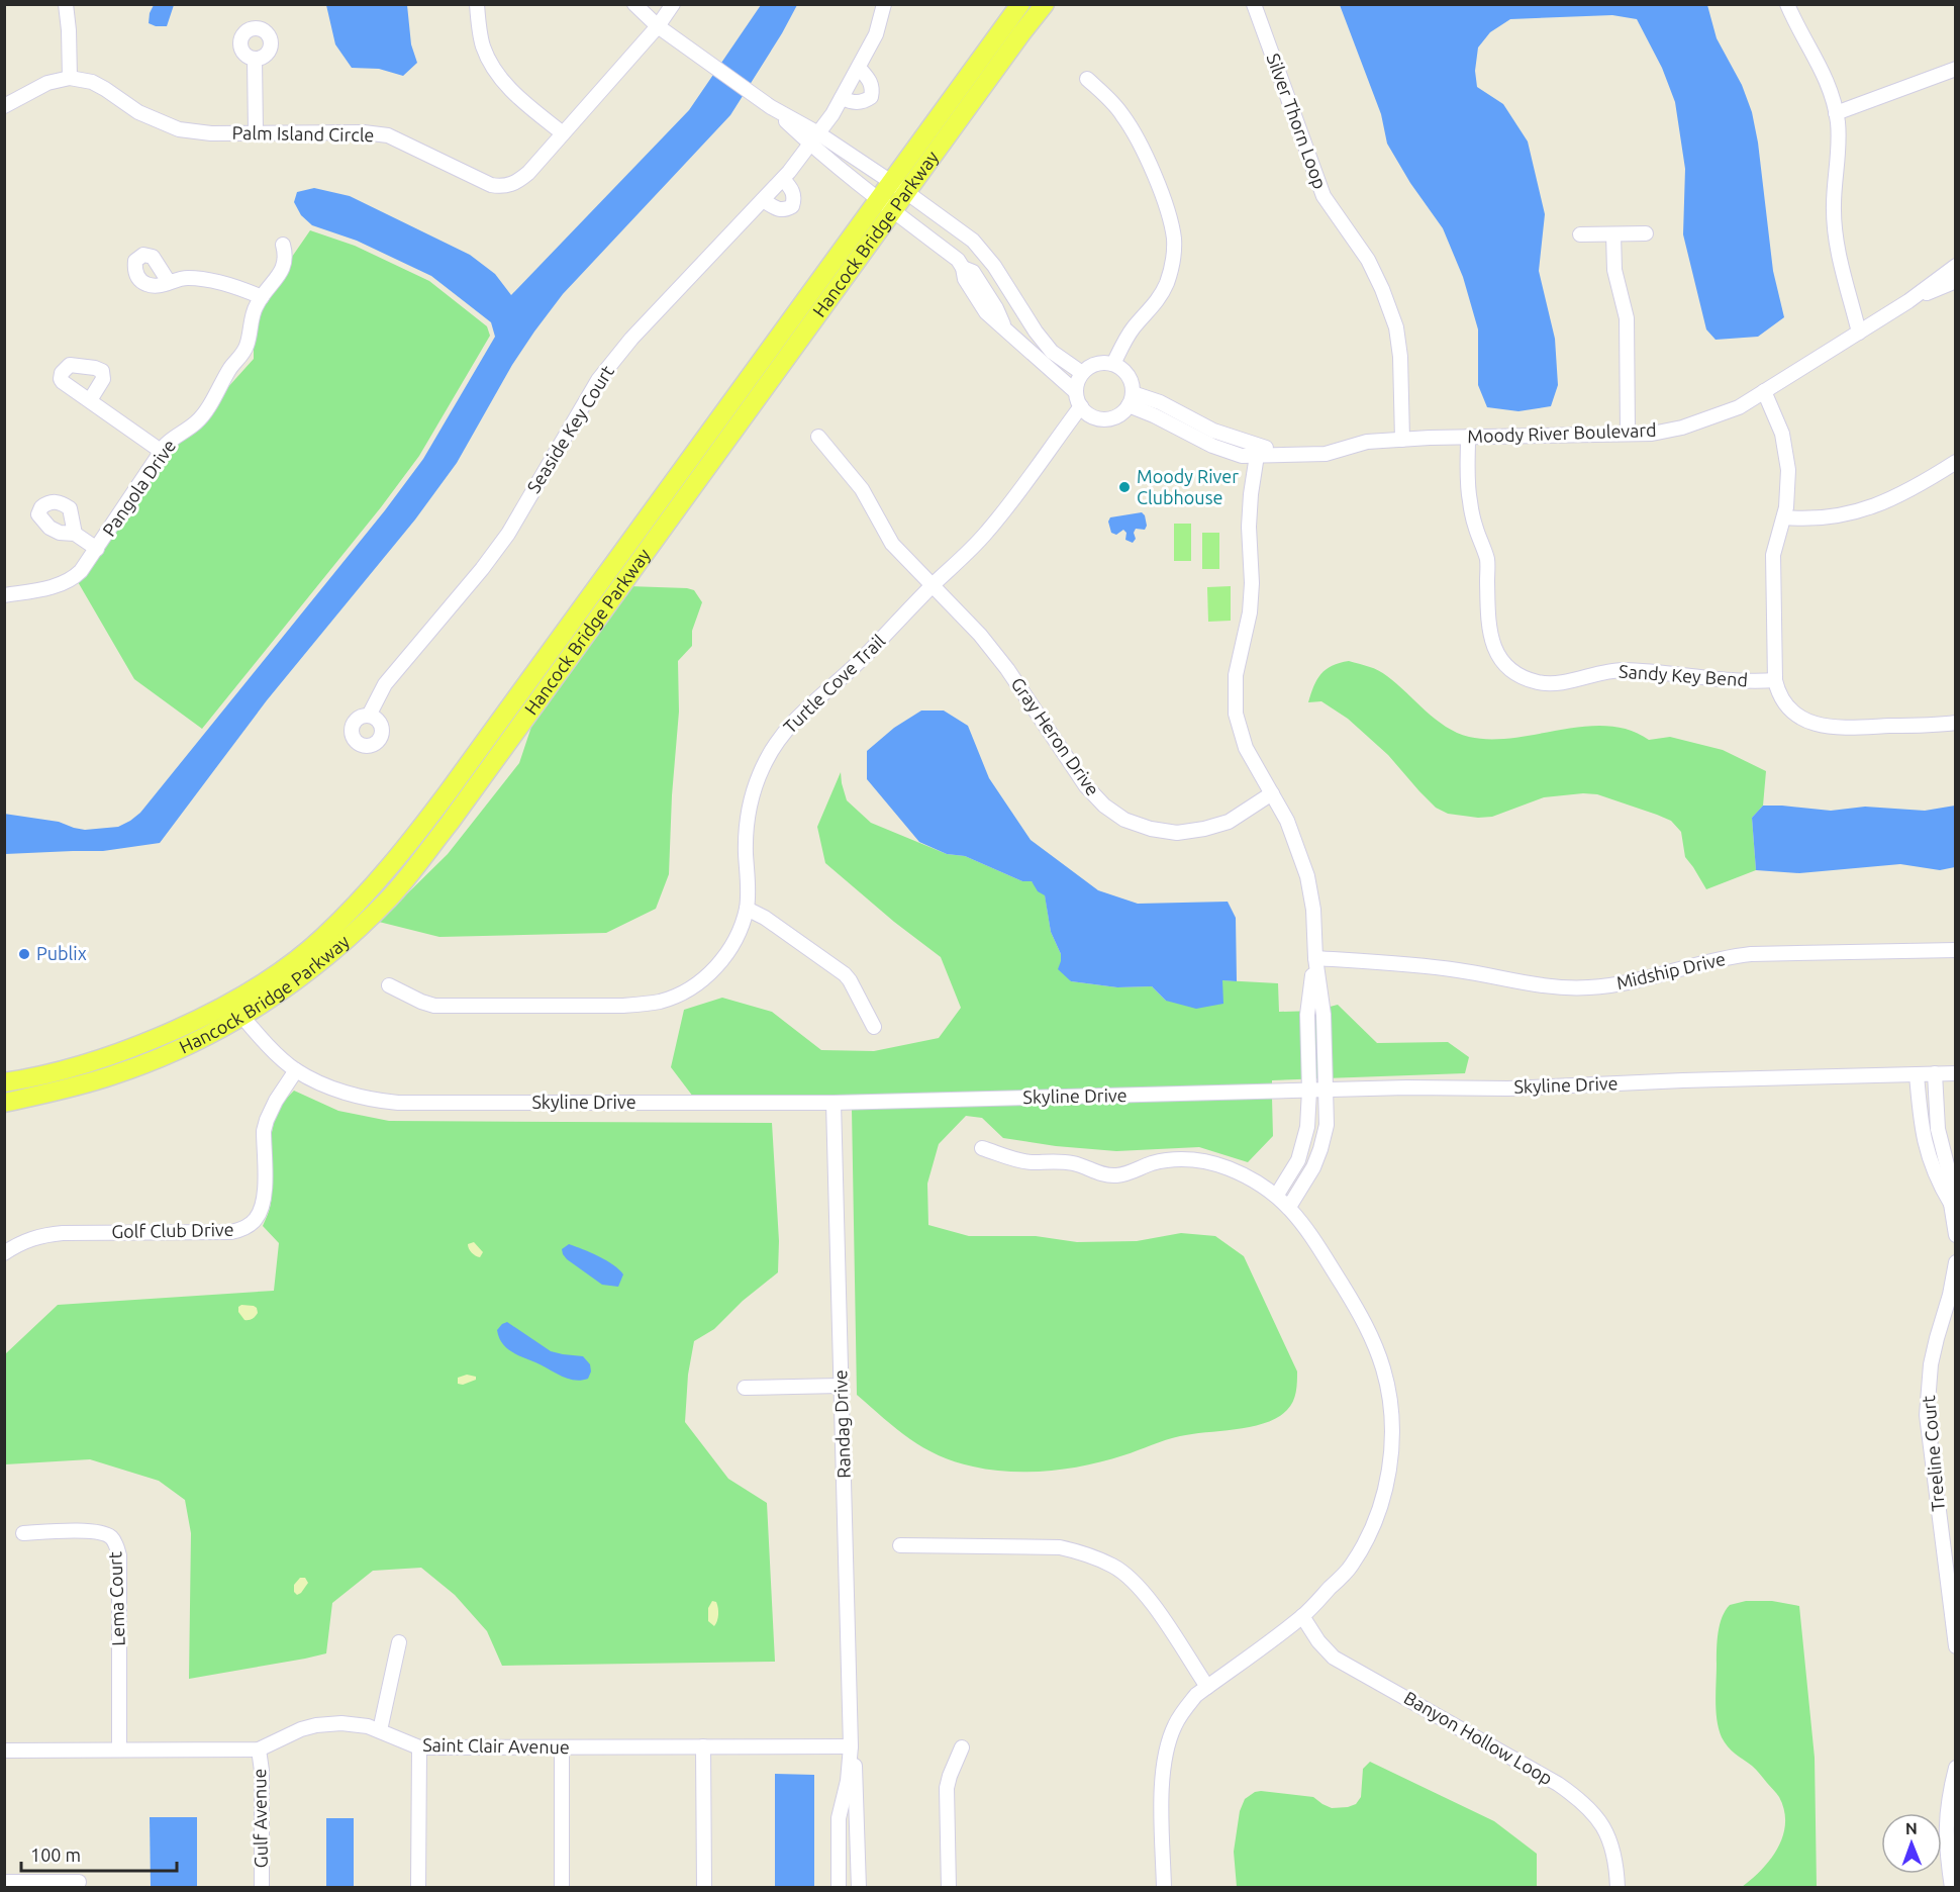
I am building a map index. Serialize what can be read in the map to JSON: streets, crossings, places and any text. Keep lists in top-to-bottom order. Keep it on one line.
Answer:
{"streets":{"main road":["Hancock Bridge Parkway"],"street":["Silver Thorn Loop","Palm Island Circle","Seaside Key Court","Moody River Boulevard","Pangola Drive","Sandy Key Bend","Turtle Cove Trail","Gray Heron Drive","Midship Drive","Skyline Drive","Golf Club Drive","Randag Drive","Treeline Court","Lema Court","Banyon Hollow Loop","Saint Clair Avenue","Gulf Avenue"]},"crossings":[["Silver Thorn Loop","Moody River Boulevard"],["Hancock Bridge Parkway","Skyline Drive"],["Moody River Boulevard","Sandy Key Bend"],["Moody River Boulevard","Turtle Cove Trail"],["Turtle Cove Trail","Gray Heron Drive"],["Skyline Drive","Golf Club Drive"],["Skyline Drive","Randag Drive"],["Randag Drive","Saint Clair Avenue"],["Lema Court","Saint Clair Avenue"],["Saint Clair Avenue","Gulf Avenue"]],"places":["Moody River Clubhouse","Publix"],"scale_bar":"100 m","north":"top"}
